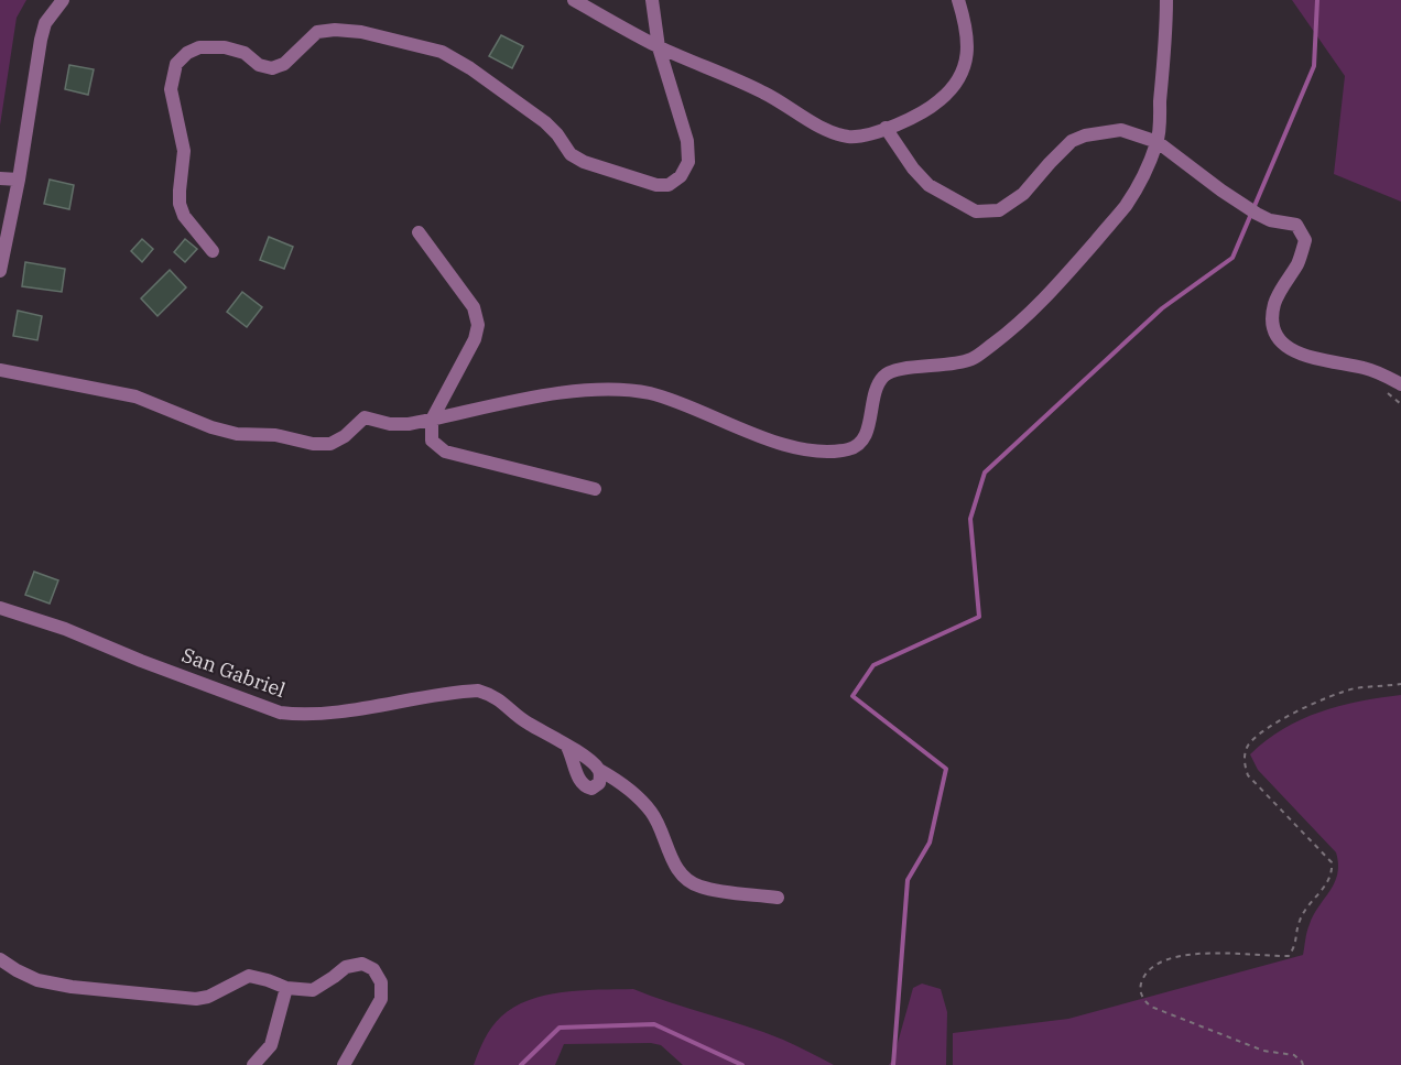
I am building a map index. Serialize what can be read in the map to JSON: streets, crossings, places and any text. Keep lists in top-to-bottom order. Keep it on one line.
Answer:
{"streets":{"street":["San Gabriel"]}}
